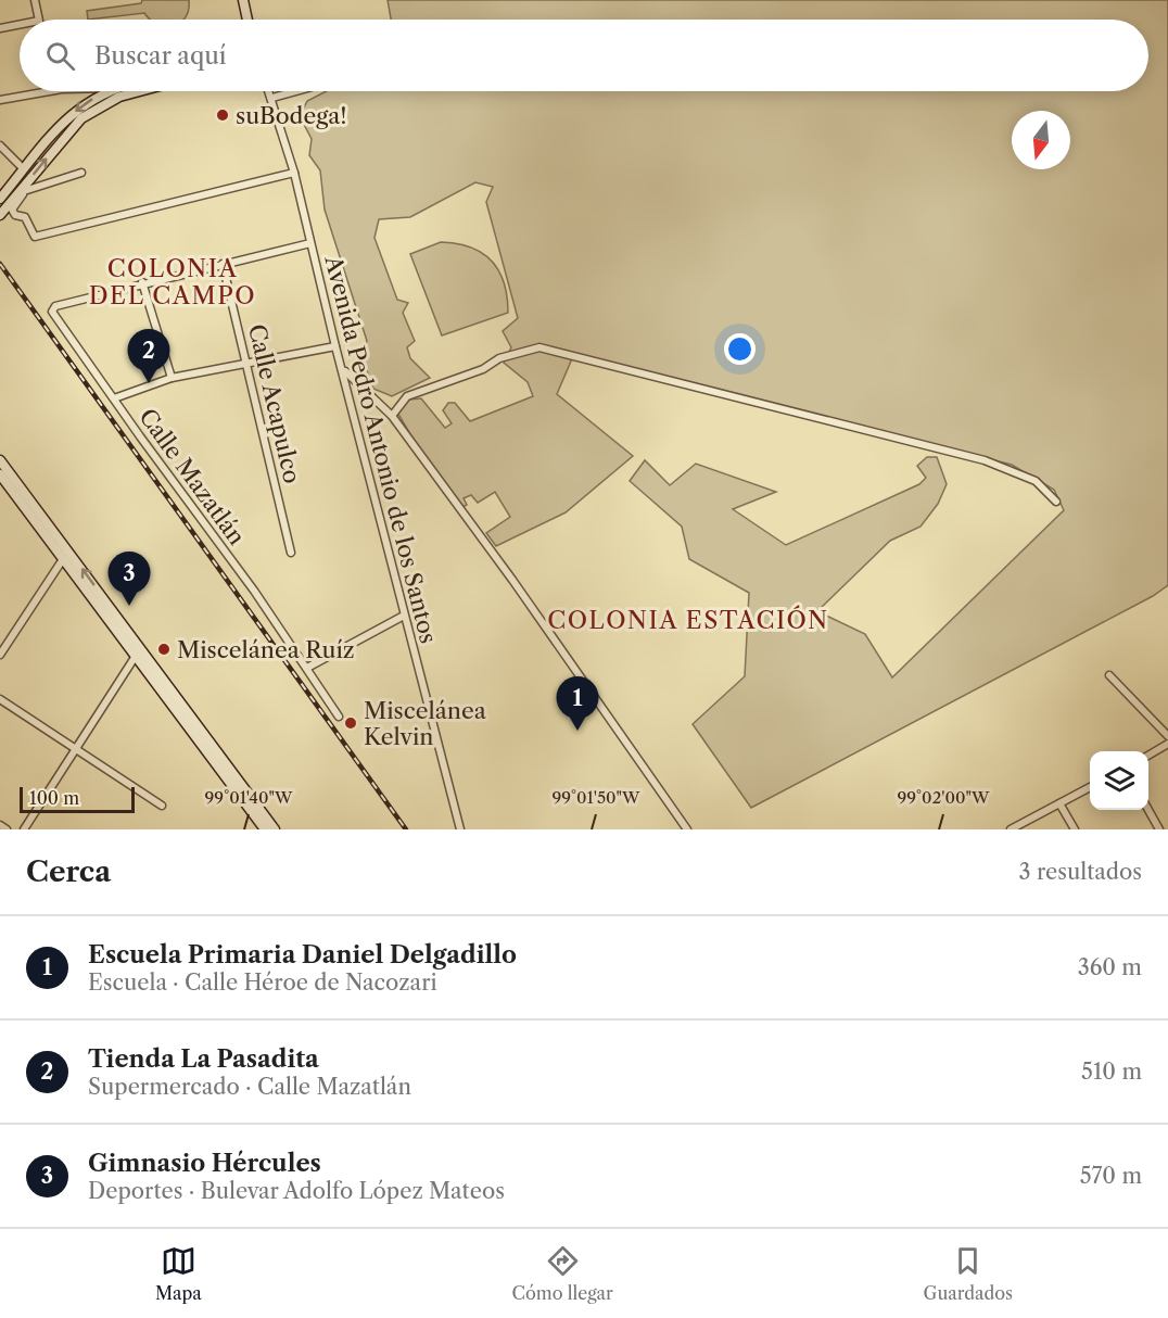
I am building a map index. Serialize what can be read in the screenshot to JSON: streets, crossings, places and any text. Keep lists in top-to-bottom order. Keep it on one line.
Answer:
{"streets":{"street":["Calle Acapulco","Avenida Pedro Antonio de los Santos","Calle Mazatlán"]},"crossings":[["Calle Acapulco","Calle Mazatlán"],["Avenida Pedro Antonio de los Santos","Calle Mazatlán"]],"districts":["COLONIA DEL CAMPO","COLONIA ESTACIÓN"],"places":["suBodega!","Miscelánea Ruíz","Miscelánea Kelvin"],"scale_bar":"100 m","north":"bottom","page":{"search":"Buscar aquí","pins":["2","3","1"],"scale":"100 m","heading":["Cerca","3 resultados"],"list":[{"mark":"1","name":"Escuela Primaria Daniel Delgadillo","note":"Escuela · Calle Héroe de Nacozari","value":"360 m"},{"mark":"2","name":"Tienda La Pasadita","note":"Supermercado · Calle Mazatlán","value":"510 m"},{"mark":"3","name":"Gimnasio Hércules","note":"Deportes · Bulevar Adolfo López Mateos","value":"570 m"}],"nav":["Mapa","Cómo llegar","Guardados"]},"coordinates":["99°01'40\"W","99°01'50\"W","99°02'00\"W"]}
